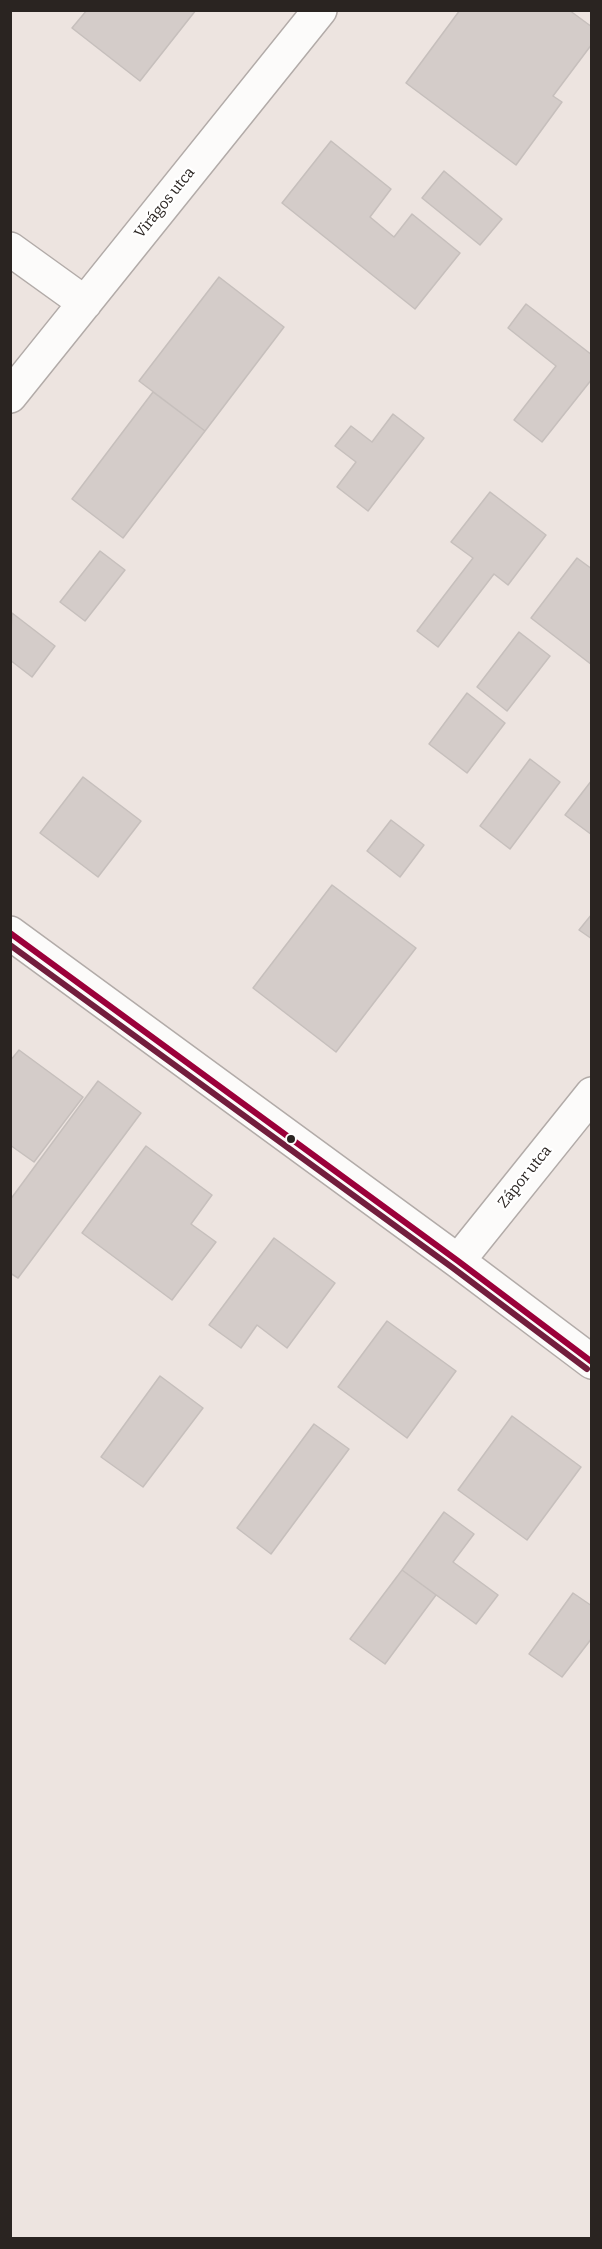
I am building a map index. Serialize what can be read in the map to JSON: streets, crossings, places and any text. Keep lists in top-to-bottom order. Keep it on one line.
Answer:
{"streets":{"street":["Virágos utca","Zápor utca"]}}
